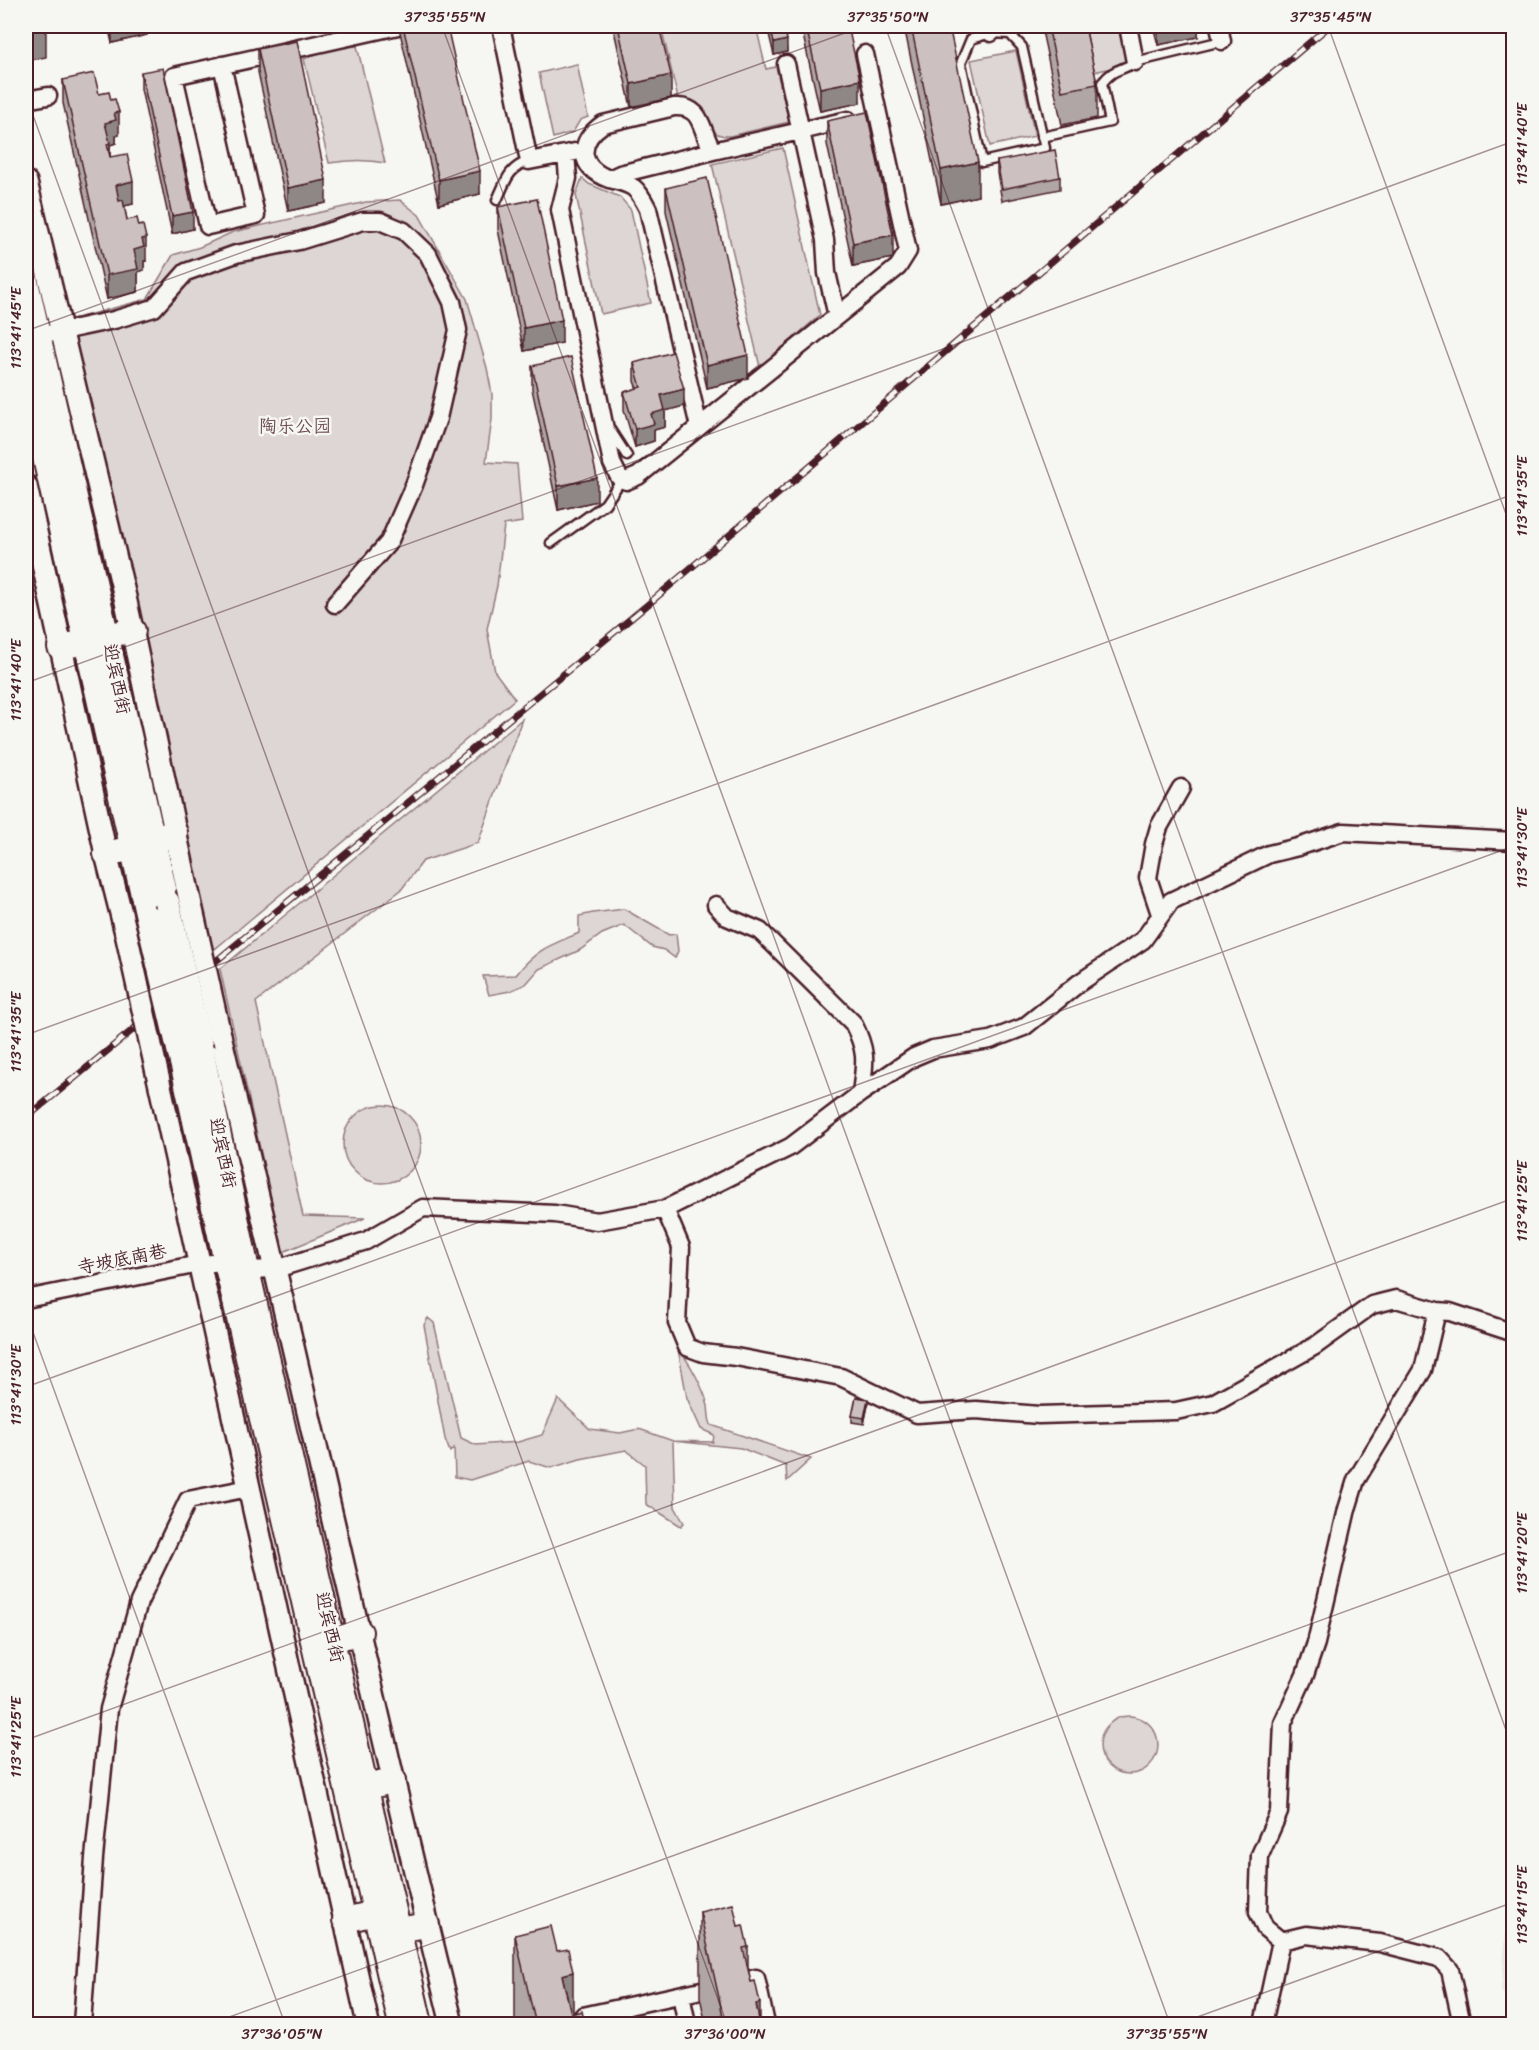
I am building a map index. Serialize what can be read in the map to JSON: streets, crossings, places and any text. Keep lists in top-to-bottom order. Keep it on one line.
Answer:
{"streets":{"main road":["迎宾西街"],"street":["寺坡底南巷"]},"crossings":[["迎宾西街","寺坡底南巷"]],"parks":["陶乐公园"],"coordinates":["37°35'55\"N","37°35'50\"N","37°35'45\"N","113°41'40\"E","113°41'45\"E","113°41'35\"E","113°41'30\"E","113°41'25\"E","113°41'20\"E","113°41'15\"E","37°36'05\"N","37°36'00\"N"]}
